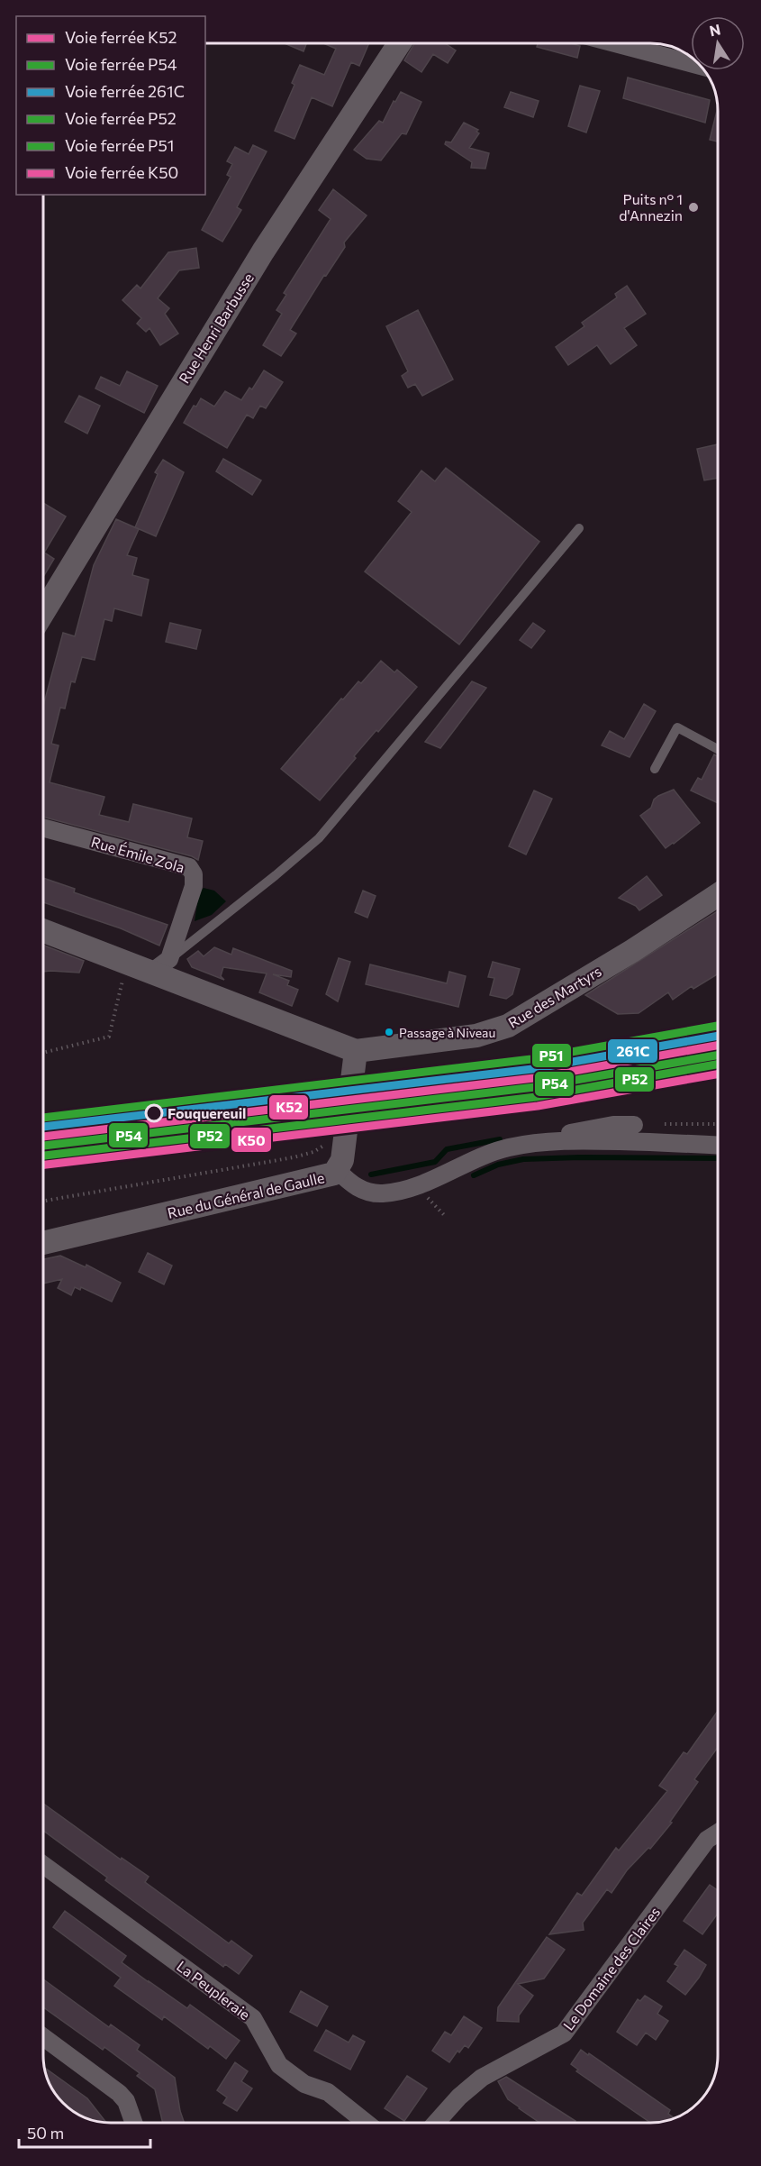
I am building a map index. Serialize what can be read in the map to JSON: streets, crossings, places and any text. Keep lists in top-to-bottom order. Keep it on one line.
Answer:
{"streets":{"street":["Rue Henri Barbusse","Rue Émile Zola","Rue des Martyrs","Rue du Général de Gaulle","Le Domaine des Claires","La Peupleraie"]},"crossings":[["Rue Émile Zola","Rue des Martyrs"],["Rue des Martyrs","Rue du Général de Gaulle"]],"places":["Puits n° 1 d'Annezin","Passage à Niveau","Fouquereuil"],"lines":["rail line P51","rail line 261C","rail line K52","rail line P54","rail line P52","rail line K50"],"legend":["Voie ferrée K52","Voie ferrée P54","Voie ferrée 261C","Voie ferrée P52","Voie ferrée P51","Voie ferrée K50"],"scale_bar":"50 m","north":"top"}
